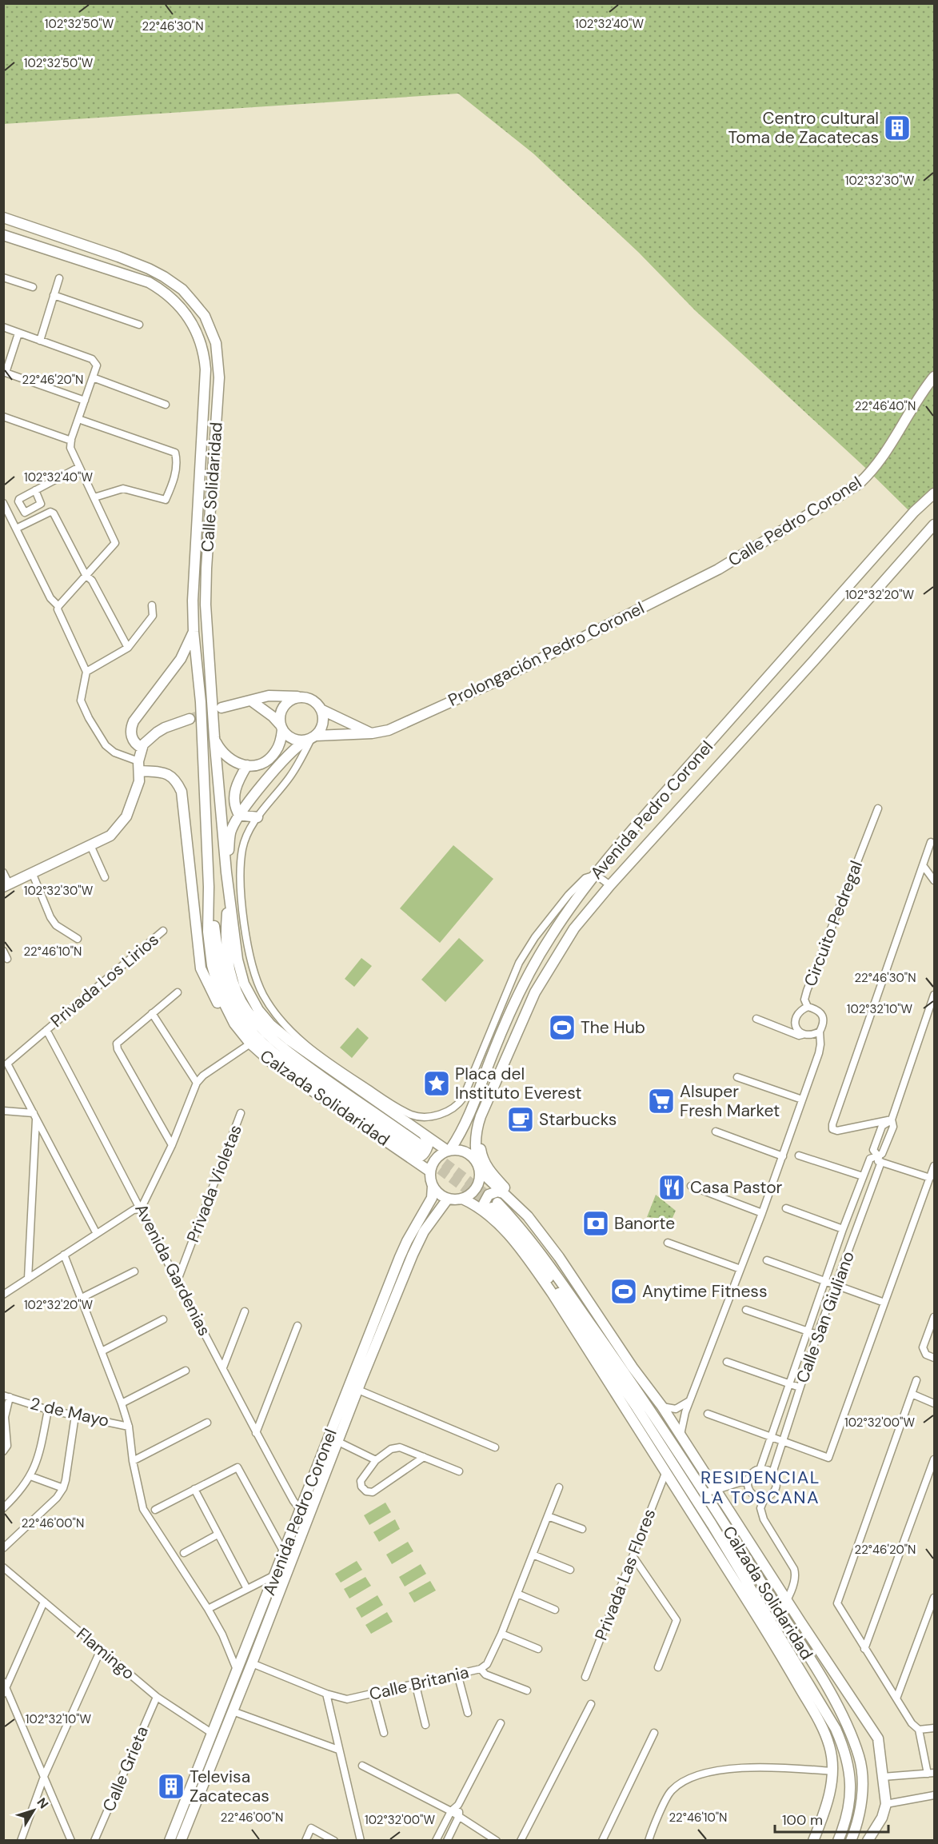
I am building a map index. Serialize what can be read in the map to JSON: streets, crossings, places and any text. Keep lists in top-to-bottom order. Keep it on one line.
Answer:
{"streets":{"main road":["Calle Solidaridad","Calle Pedro Coronel","Prolongación Pedro Coronel","Avenida Pedro Coronel","Calzada Solidaridad"],"street":["Circuito Pedregal","Privada Los Lirios","Privada Violetas","Avenida Gardenias","Calle San Giuliano","2 de Mayo","Privada Las Flores","Flamingo","Calle Britania","Calle Grieta"]},"crossings":[["Calle Solidaridad","Calzada Solidaridad"],["Calle Pedro Coronel","Prolongación Pedro Coronel"],["Avenida Pedro Coronel","Calzada Solidaridad"],["Avenida Pedro Coronel","Avenida Gardenias"],["Avenida Pedro Coronel","Flamingo"],["Avenida Pedro Coronel","Calle Britania"],["Privada Los Lirios","Avenida Gardenias"],["Calzada Solidaridad","Privada Las Flores"],["Privada Violetas","Avenida Gardenias"],["Flamingo","Calle Grieta"]],"districts":["RESIDENCIAL LA TOSCANA"],"places":{"building":["Centro cultural Toma de Zacatecas","Televisa Zacatecas"],"sports":["The Hub","Anytime Fitness"],"place":["Placa del Instituto Everest"],"supermarket":["Alsuper Fresh Market"],"cafe":["Starbucks"],"restaurant":["Casa Pastor"],"bank":["Banorte"]},"scale_bar":"100 m","north":"top right","coordinates":["102°32'50\"W","102°32'40\"W","22°46'30\"N","102°32'30\"W","22°46'20\"N","22°46'40\"N","102°32'20\"W","22°46'10\"N","102°32'10\"W","102°32'00\"W","22°46'00\"N"]}
